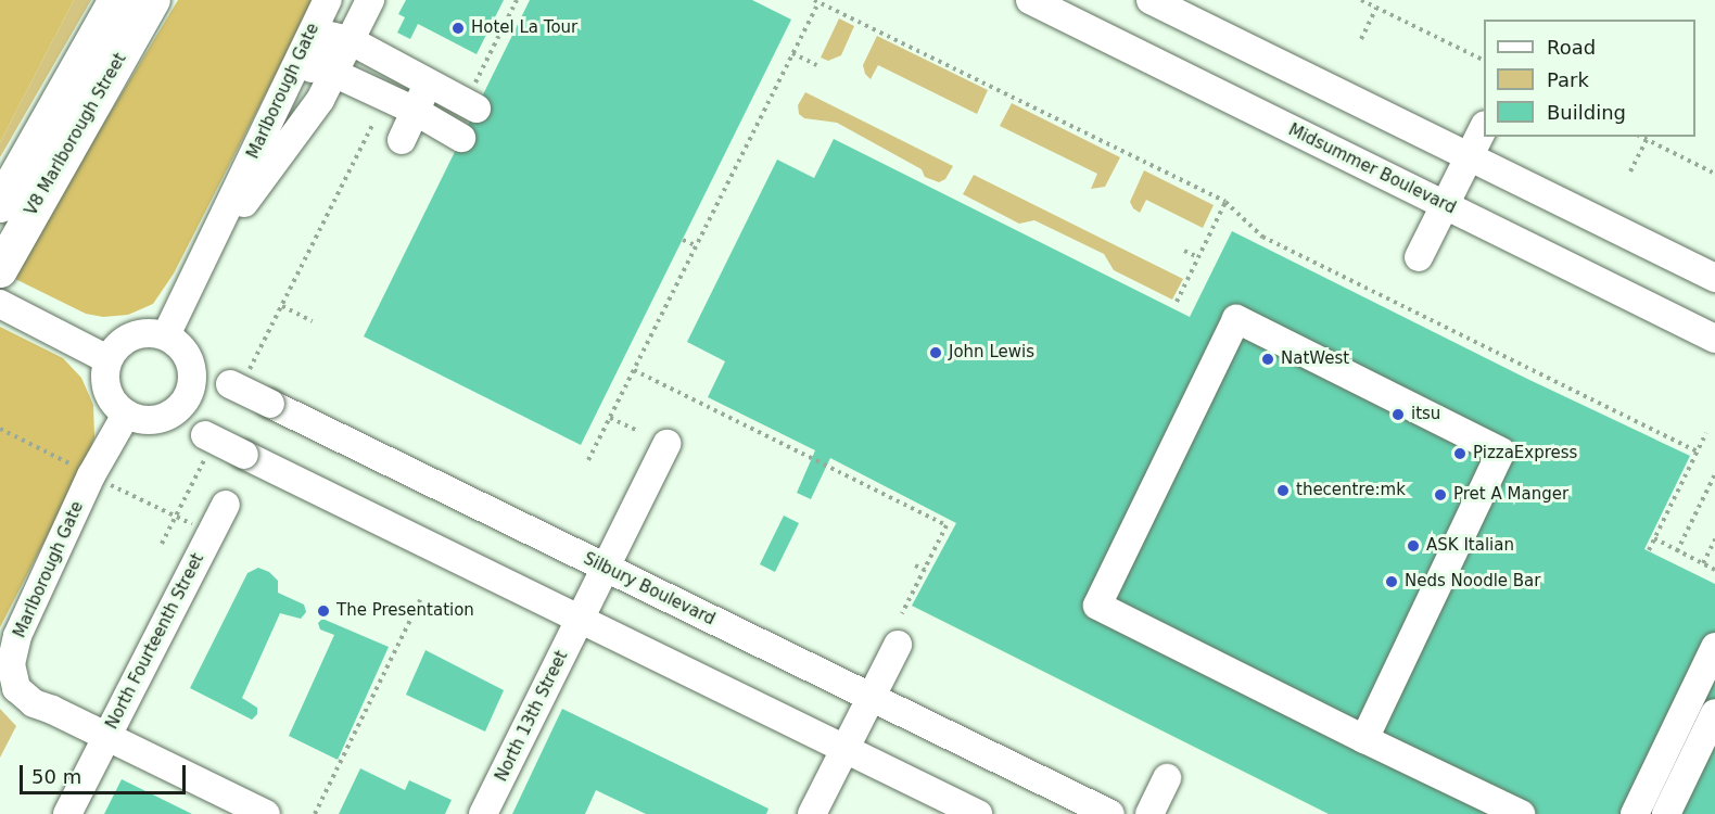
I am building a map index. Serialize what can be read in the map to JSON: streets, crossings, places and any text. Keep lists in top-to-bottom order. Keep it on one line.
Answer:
{"streets":{"main road":["V8 Marlborough Street"],"street":["Marlborough Gate","Midsummer Boulevard","Silbury Boulevard","North Fourteenth Street","North 13th Street"]},"crossings":[["Marlborough Gate","Silbury Boulevard"],["Marlborough Gate","North Fourteenth Street"],["Silbury Boulevard","North 13th Street"]],"places":["Hotel La Tour","John Lewis","NatWest","itsu","PizzaExpress","thecentre:mk","Pret A Manger","ASK Italian","Neds Noodle Bar","The Presentation"],"legend":["Road","Park","Building"],"scale_bar":"50 m"}
